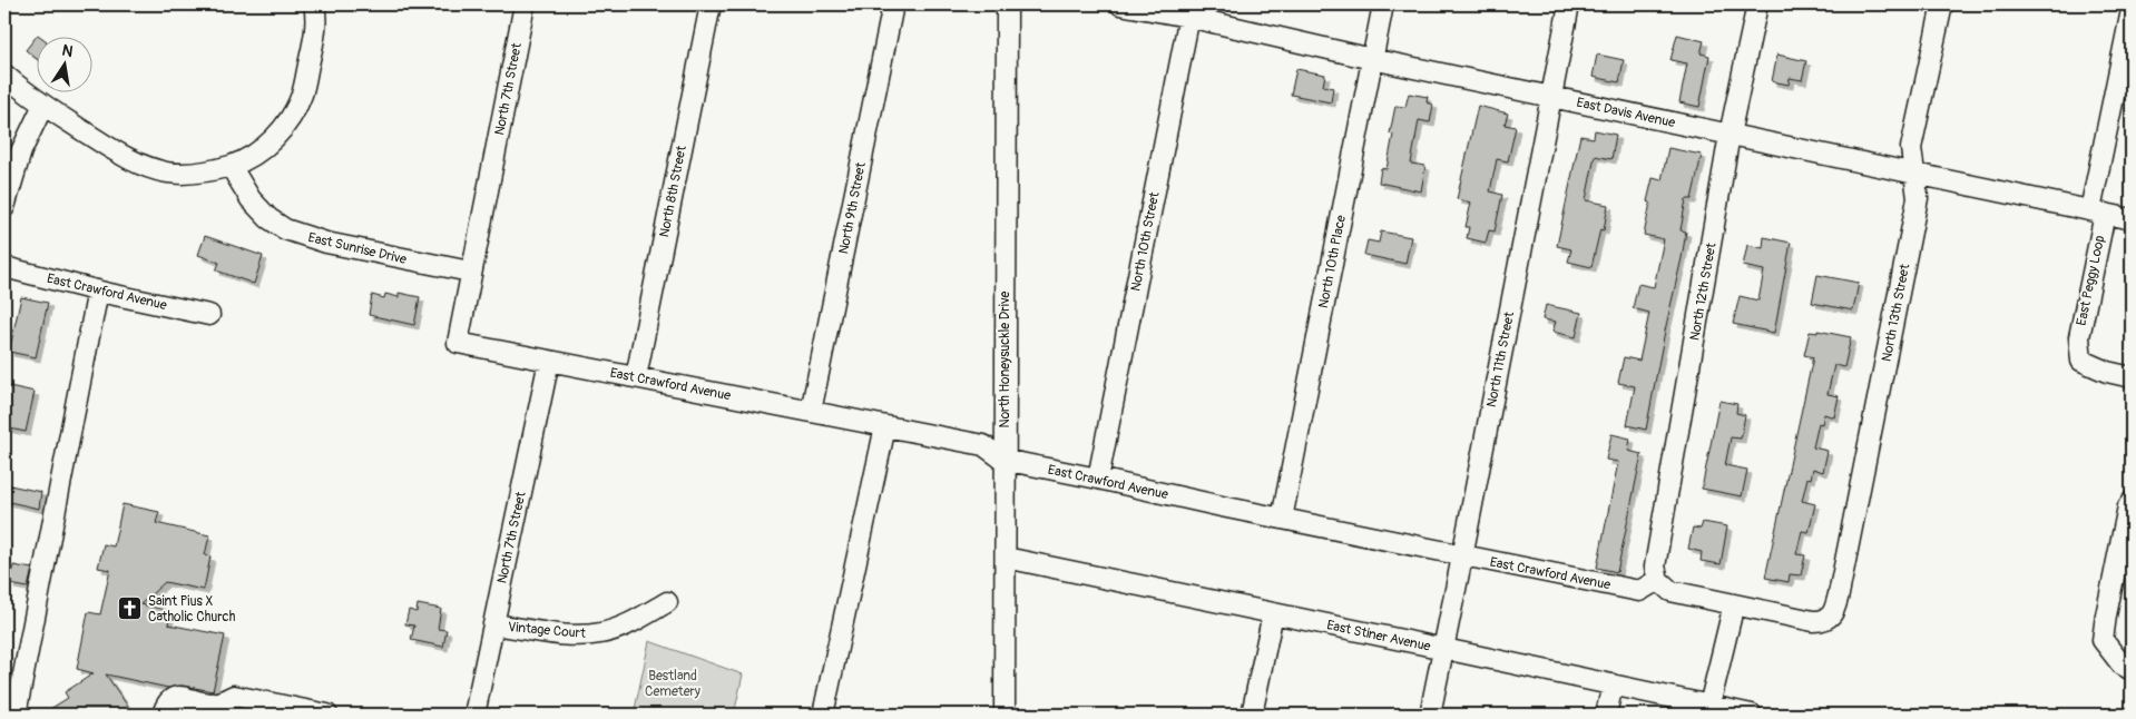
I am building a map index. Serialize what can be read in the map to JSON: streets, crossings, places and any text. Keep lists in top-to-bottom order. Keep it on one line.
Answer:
{"streets":{"street":["North 7th Street","East Davis Avenue","North 8th Street","North 9th Street","North 10th Street","East Sunrise Drive","North 10th Place","East Peggy Loop","East Crawford Avenue","North 12th Street","North 13th Street","North Honeysuckle Drive","North 11th Street","Vintage Court","East Stiner Avenue"]},"crossings":[["North 7th Street","East Sunrise Drive"],["North 7th Street","East Crawford Avenue"],["North 7th Street","Vintage Court"],["East Davis Avenue","North 10th Street"],["East Davis Avenue","North 10th Place"],["East Davis Avenue","East Peggy Loop"],["East Davis Avenue","North 12th Street"],["East Davis Avenue","North 13th Street"],["East Davis Avenue","North 11th Street"],["North 8th Street","East Crawford Avenue"],["North 9th Street","East Crawford Avenue"],["North 10th Street","East Crawford Avenue"],["East Sunrise Drive","East Crawford Avenue"],["North 10th Place","East Crawford Avenue"],["East Crawford Avenue","North 12th Street"],["East Crawford Avenue","North Honeysuckle Drive"],["East Crawford Avenue","North 11th Street"],["North Honeysuckle Drive","East Stiner Avenue"],["North 11th Street","East Stiner Avenue"]],"parks":["Bestland Cemetery"],"places":{"church":["Saint Pius X Catholic Church"]},"north":"top"}
